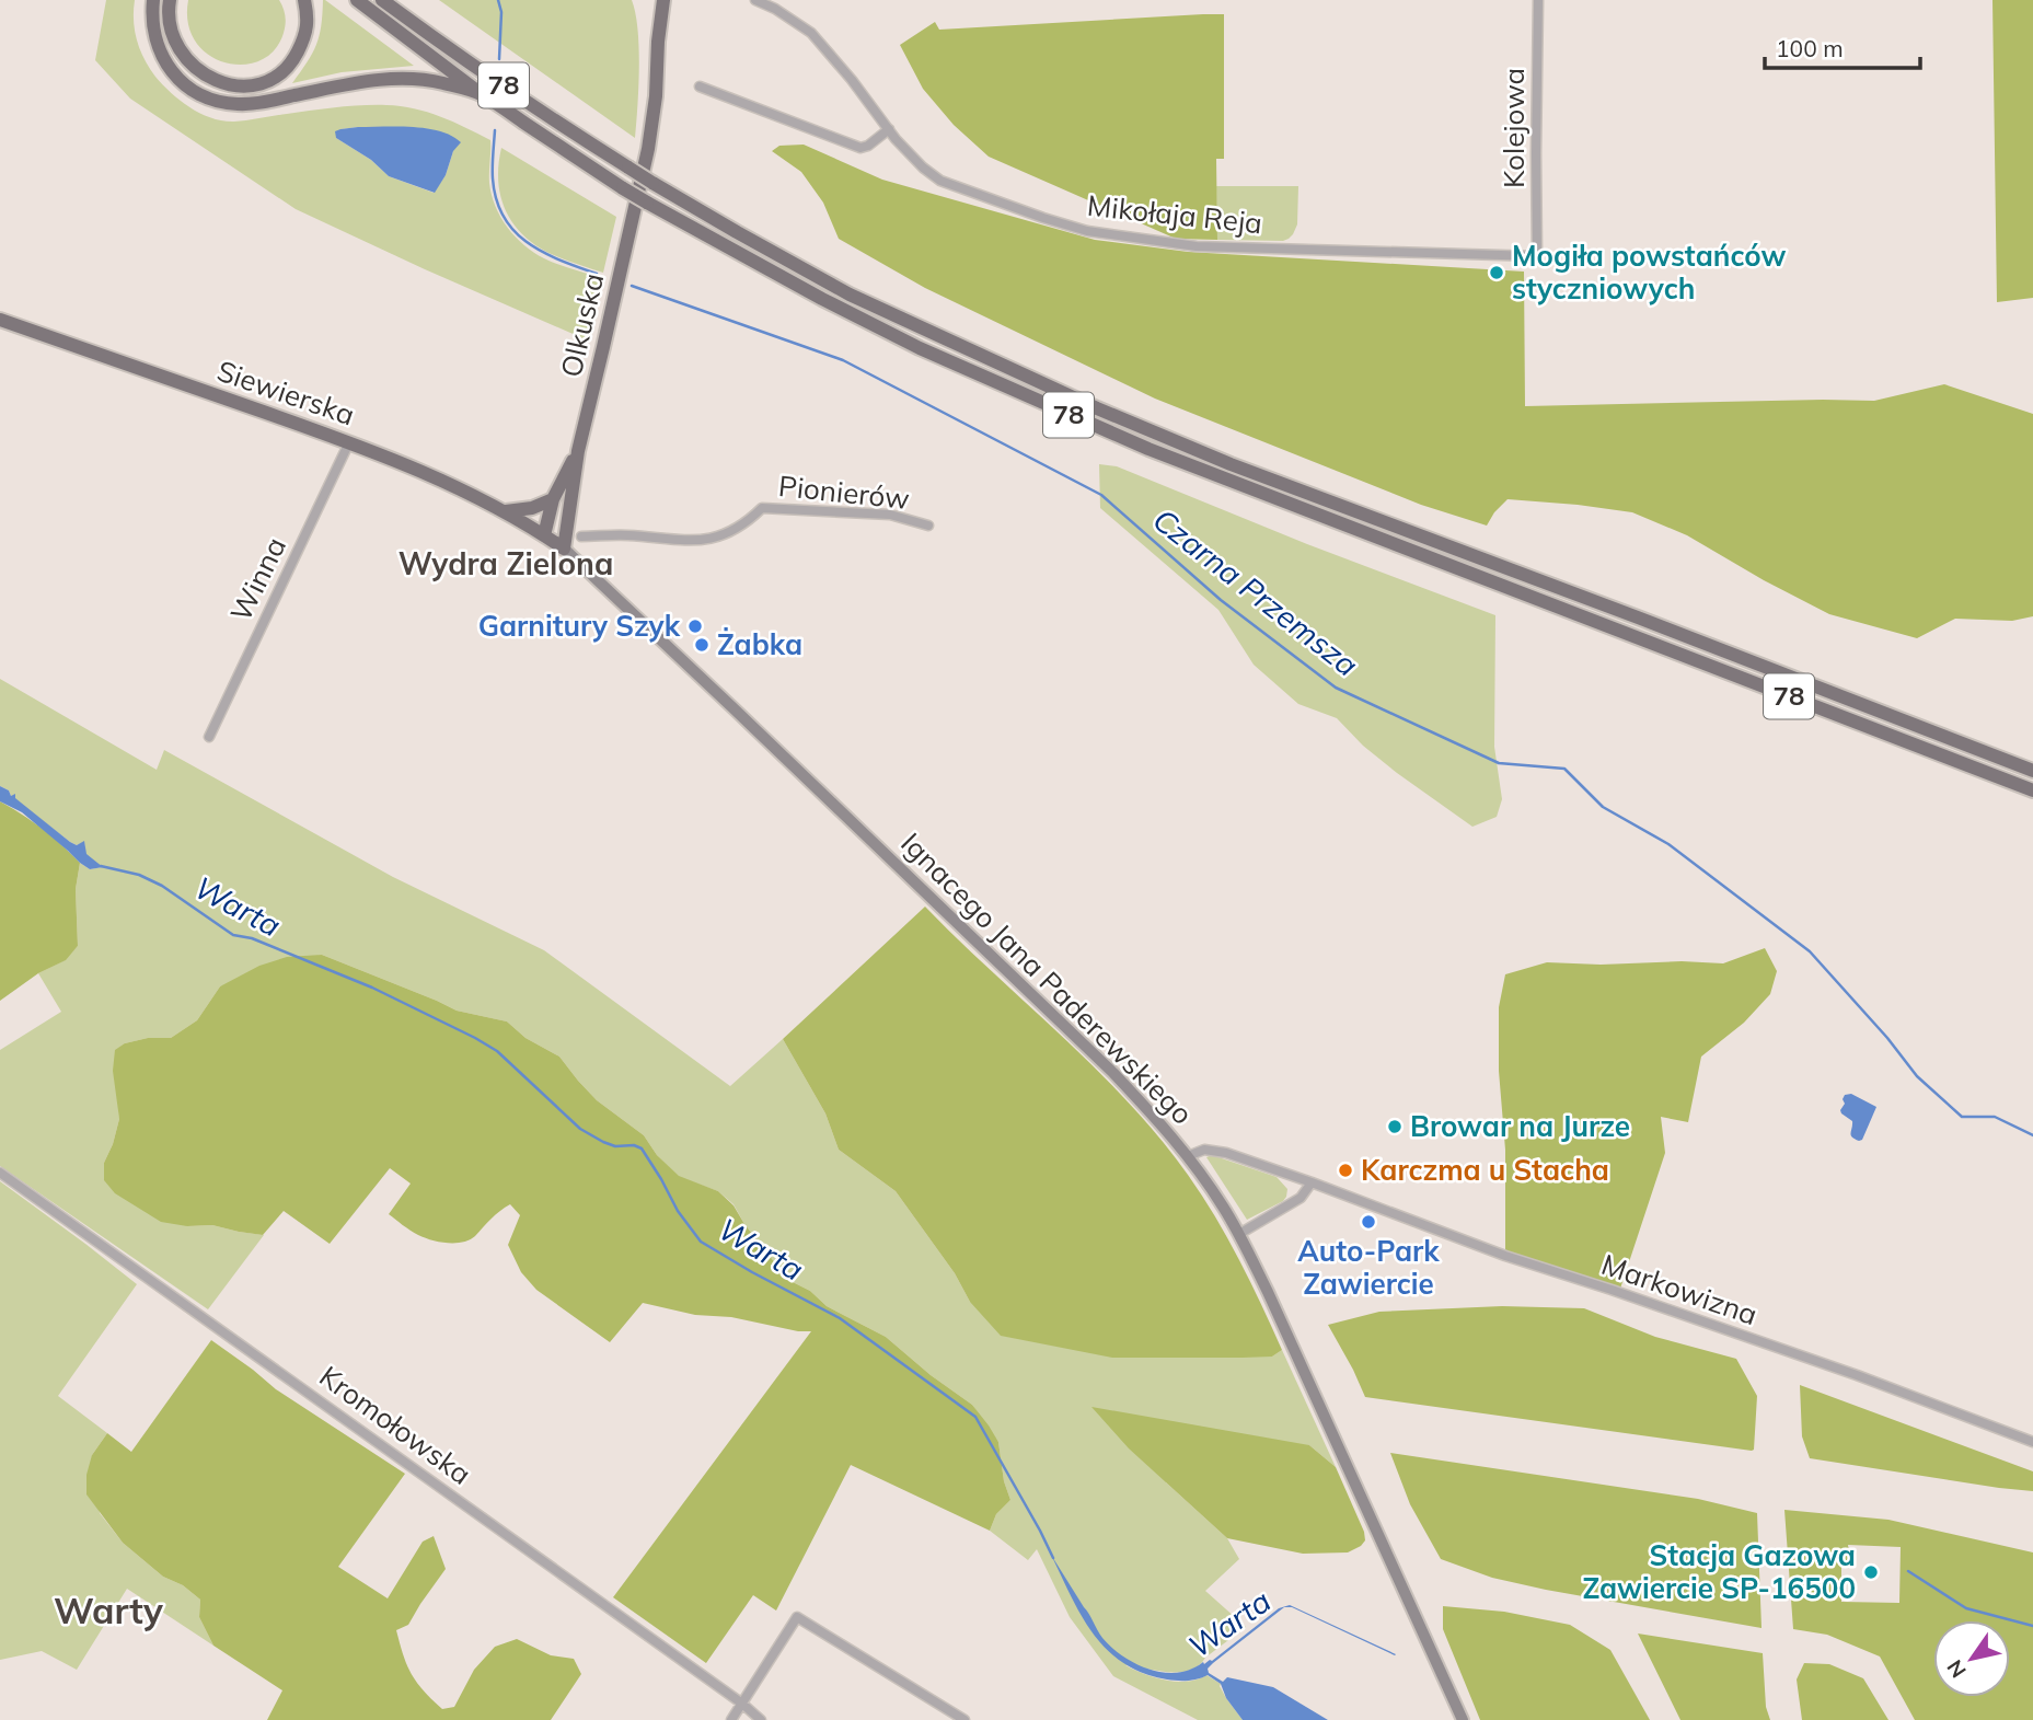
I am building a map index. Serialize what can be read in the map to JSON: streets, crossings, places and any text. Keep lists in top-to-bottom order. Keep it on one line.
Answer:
{"streets":{"main road":["78","Olkuska","Siewierska","Ignacego Jana Paderewskiego"],"street":["Kolejowa","Mikołaja Reja","Pionierów","Winna","Markowizna","Kromołowska"]},"crossings":[["78","Olkuska"],["Kolejowa","Mikołaja Reja"],["Olkuska","Siewierska"],["Olkuska","Ignacego Jana Paderewskiego"],["Siewierska","Winna"],["Siewierska","Ignacego Jana Paderewskiego"],["Ignacego Jana Paderewskiego","Markowizna"]],"districts":["Wydra Zielona","Warty"],"water":["Czarna Przemsza","Warta"],"places":["Mogiła powstańców styczniowych","Garnitury Szyk","Żabka","Browar na Jurze","Karczma u Stacha","Auto-Park Zawiercie","Stacja Gazowa Zawiercie SP-16500"],"scale_bar":"100 m","north":"bottom left"}
